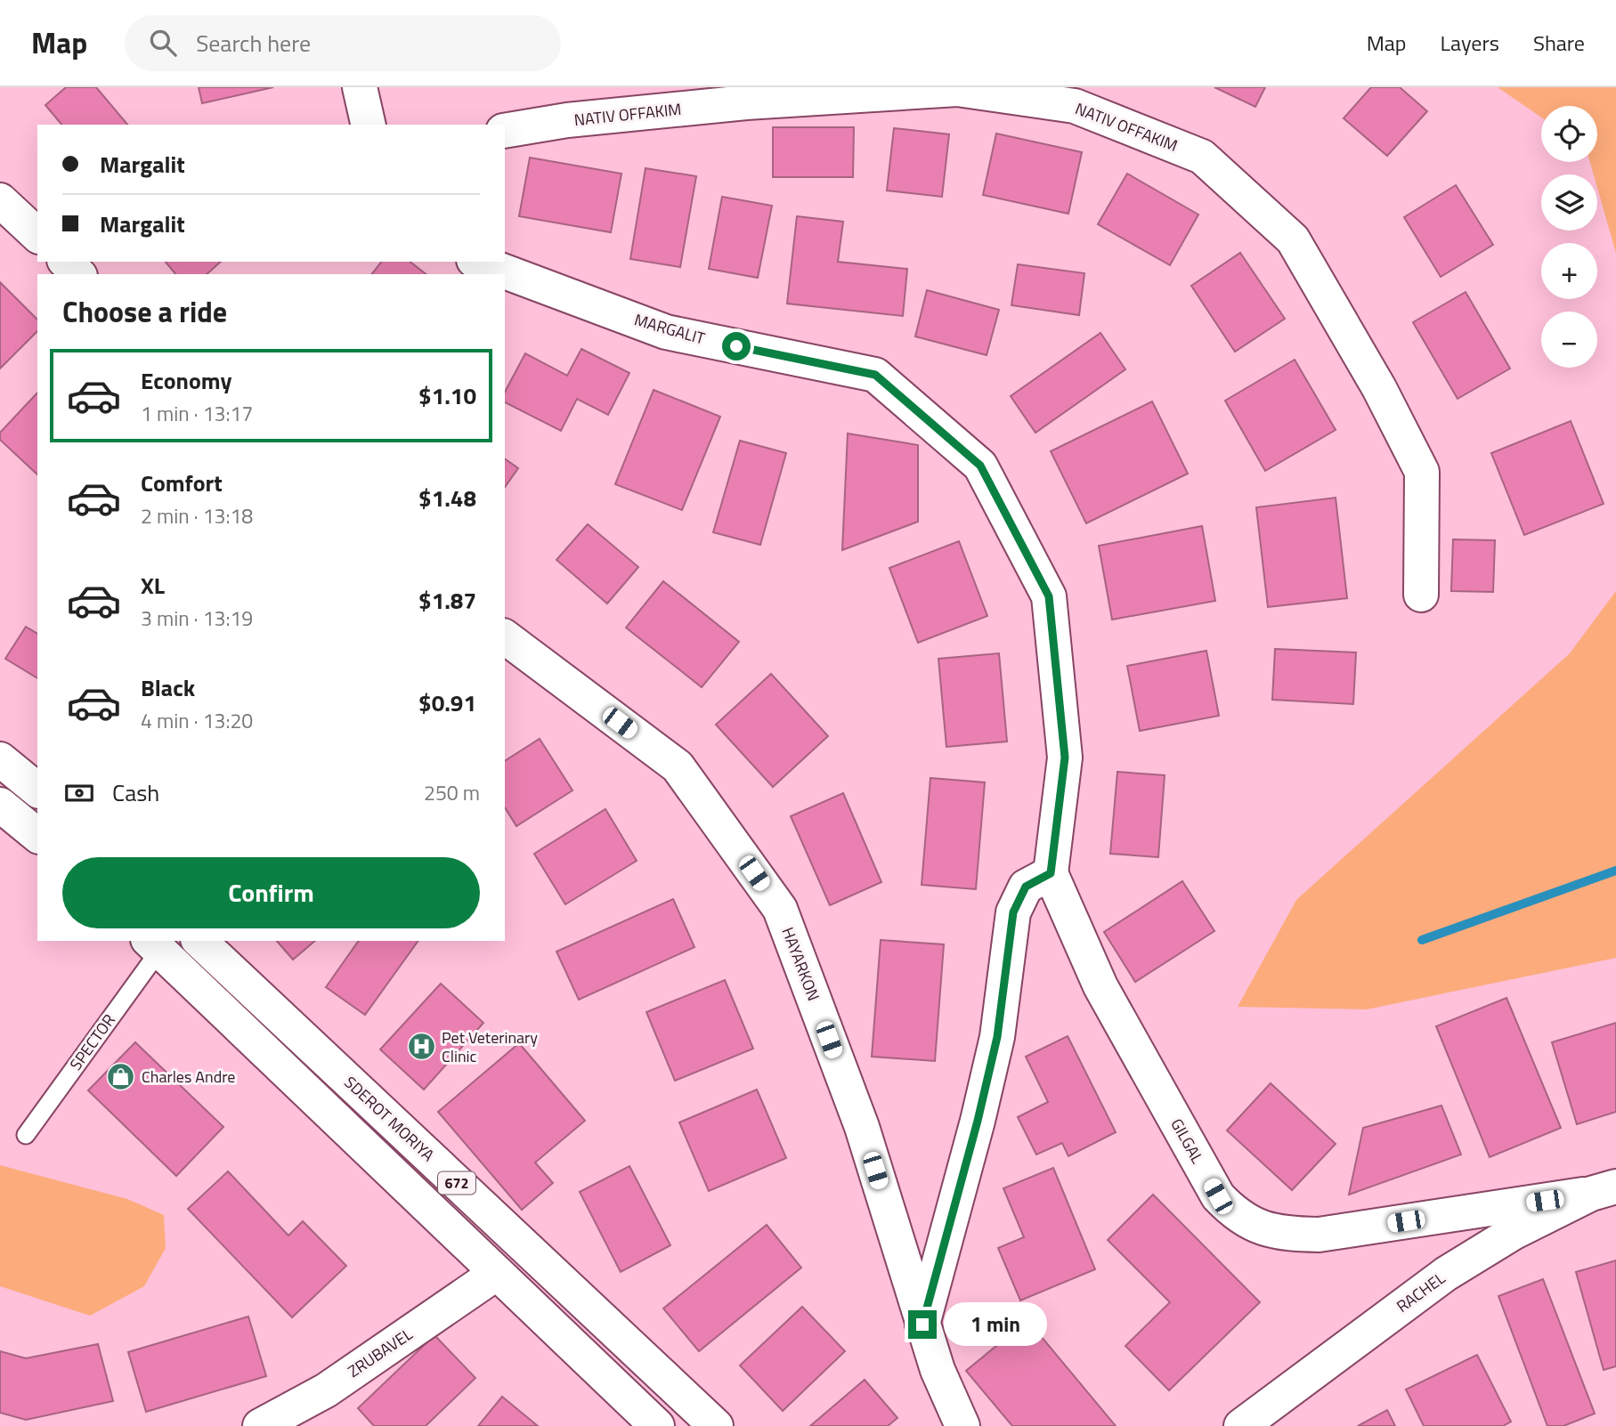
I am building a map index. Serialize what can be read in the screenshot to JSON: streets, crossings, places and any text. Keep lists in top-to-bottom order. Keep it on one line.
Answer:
{"streets":{"street":["NATIV OFFAKIM","MARGALIT","HAYARKON","SDEROT MORIYA","GILGAL","672","RACHEL","ZRUBAVEL"],"lane":["SPECTOR"]},"crossings":[["MARGALIT","GILGAL"],["SPECTOR","672"],["GILGAL","RACHEL"],["672","ZRUBAVEL"]],"places":{"hospital":["Pet Veterinary Clinic"],"shop":["Charles Andre"]},"page":{"header":"Map","search":"Search here","nav":["Map","Layers","Share"],"map_buttons":["+","−"],"banner":["Margalit","Margalit"],"heading":"Choose a ride","list":[{"name":"Economy","note":"1 min · 13:17","value":"$1.10"},{"name":"Comfort","note":"2 min · 13:18","value":"$1.48"},{"name":"XL","note":"3 min · 13:19","value":"$1.87"},{"name":"Black","note":"4 min · 13:20","value":"$0.91"}],"pay":["Cash","250 m"],"buttons":"Confirm","bubble":"1 min"}}
